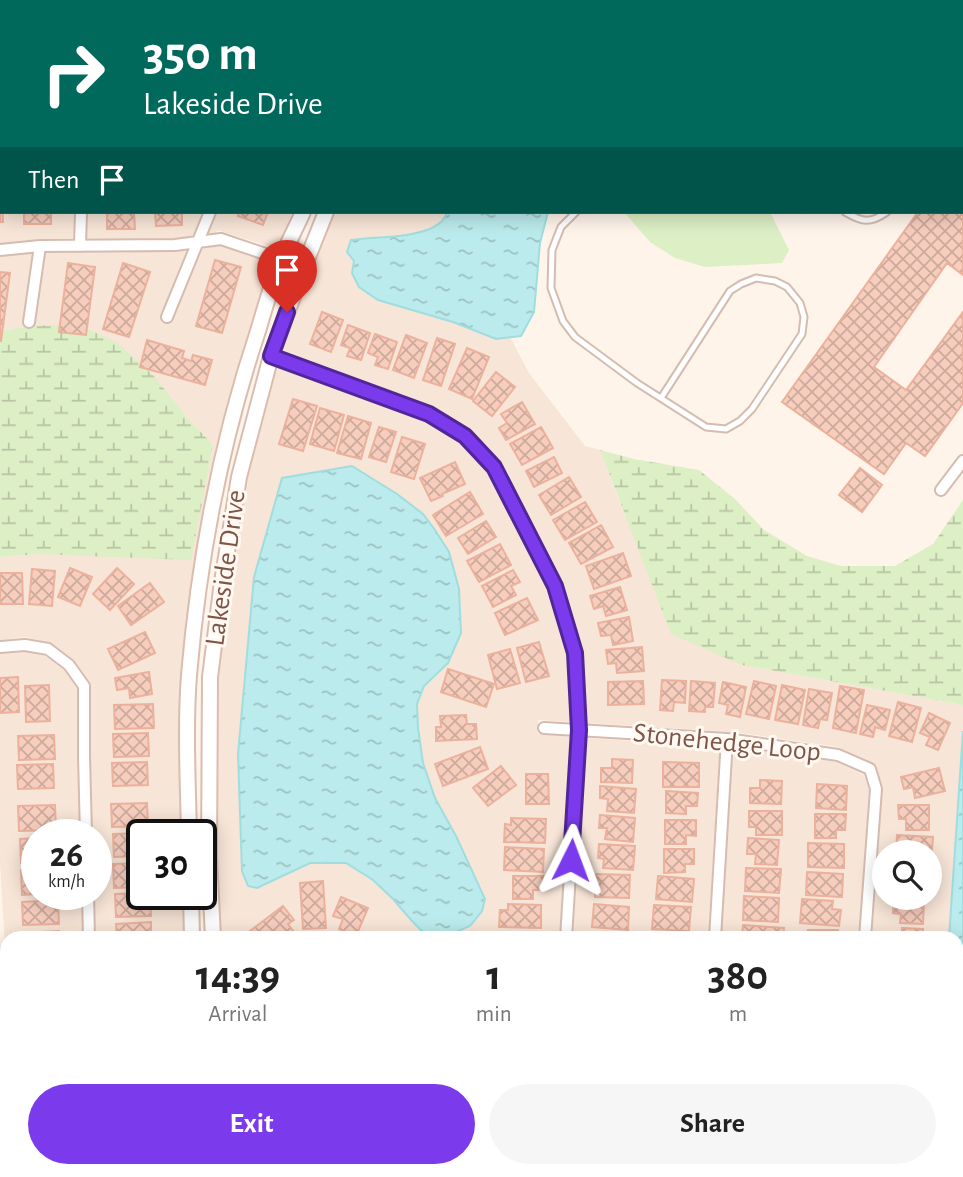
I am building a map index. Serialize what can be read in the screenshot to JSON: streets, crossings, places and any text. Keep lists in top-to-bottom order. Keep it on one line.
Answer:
{"streets":{"street":["Lakeside Drive","Stonehedge Loop"]},"page":{"turn":["350 m","Lakeside Drive"],"then":"Then","speed":"26 km/h","limit":"30","eta":["14:39","Arrival","1","min","380","m"],"buttons":["Exit","Share"]}}
